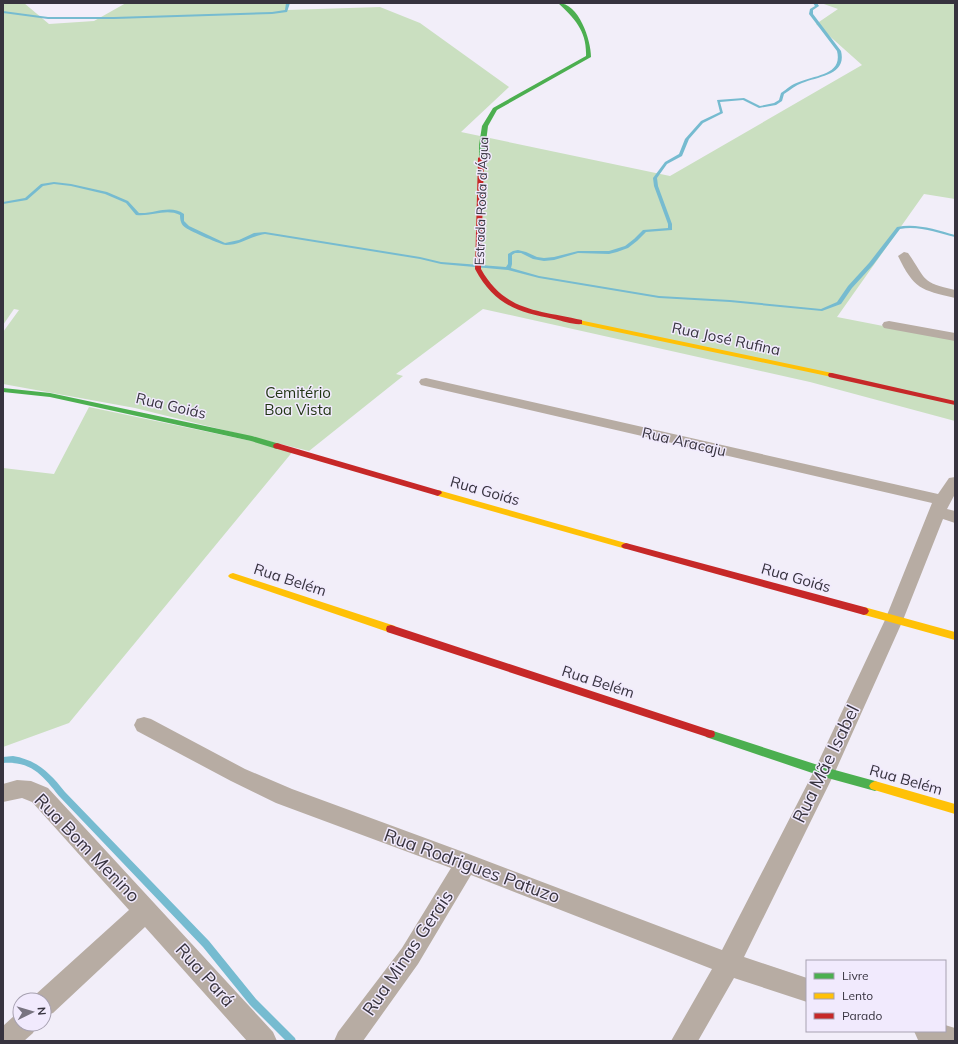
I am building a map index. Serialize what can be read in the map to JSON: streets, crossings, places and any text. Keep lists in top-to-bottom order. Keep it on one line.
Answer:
{"streets":{"street":["Estrada Roda d'Água","Rua José Rufina","Rua Goiás","Rua Aracaju","Rua Belém","Rua Mãe Isabel","Rua Bom Menino","Rua Rodrigues Patuzo","Rua Minas Gerais","Rua Pará"]},"crossings":[["Estrada Roda d'Água","Rua José Rufina"],["Rua Goiás","Rua Mãe Isabel"],["Rua Aracaju","Rua Mãe Isabel"],["Rua Belém","Rua Mãe Isabel"],["Rua Mãe Isabel","Rua Rodrigues Patuzo"],["Rua Bom Menino","Rua Pará"],["Rua Rodrigues Patuzo","Rua Minas Gerais"]],"parks":["Cemitério Boa Vista"],"legend":["Livre","Lento","Parado"],"north":"right"}
